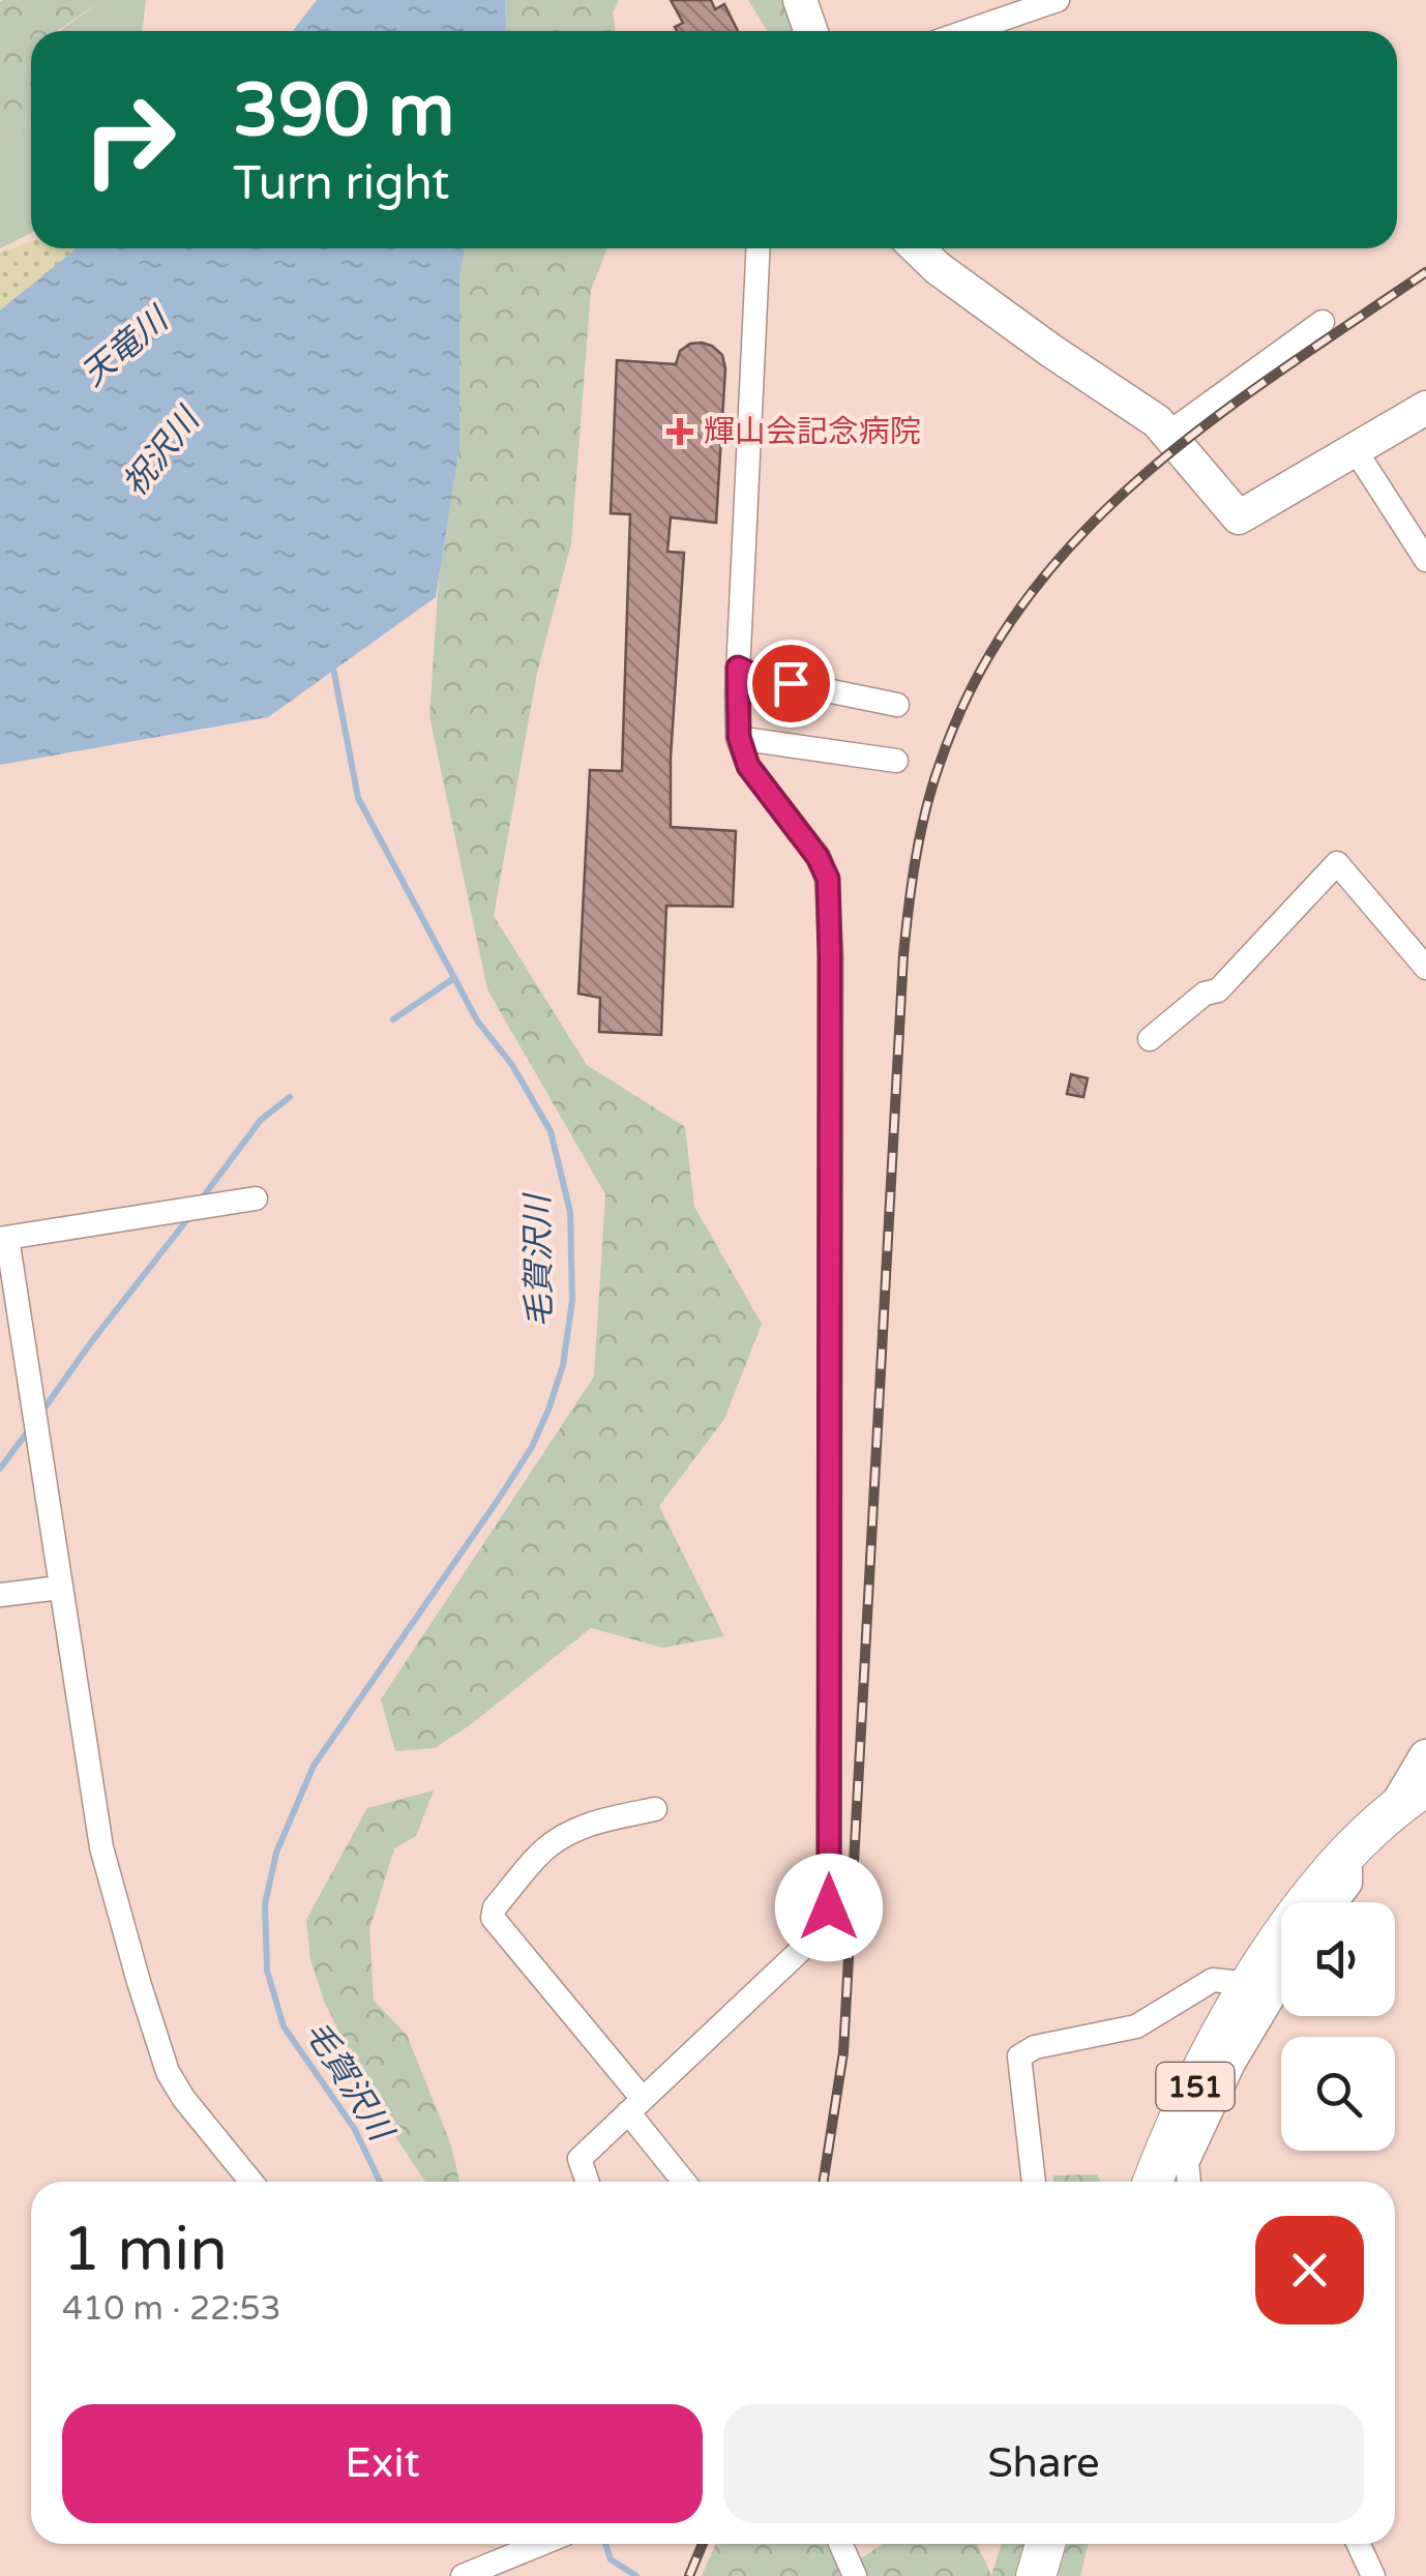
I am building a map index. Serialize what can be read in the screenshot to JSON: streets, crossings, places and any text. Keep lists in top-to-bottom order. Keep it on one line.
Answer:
{"streets":{"highway":["151"]},"water":["天竜川","祝沢川","毛賀沢川"],"places":{"health":["輝山会記念病院"]},"page":{"turn":["390 m","Turn right"],"heading":["1 min","410 m · 22:53"],"buttons":["Exit","Share"]}}
